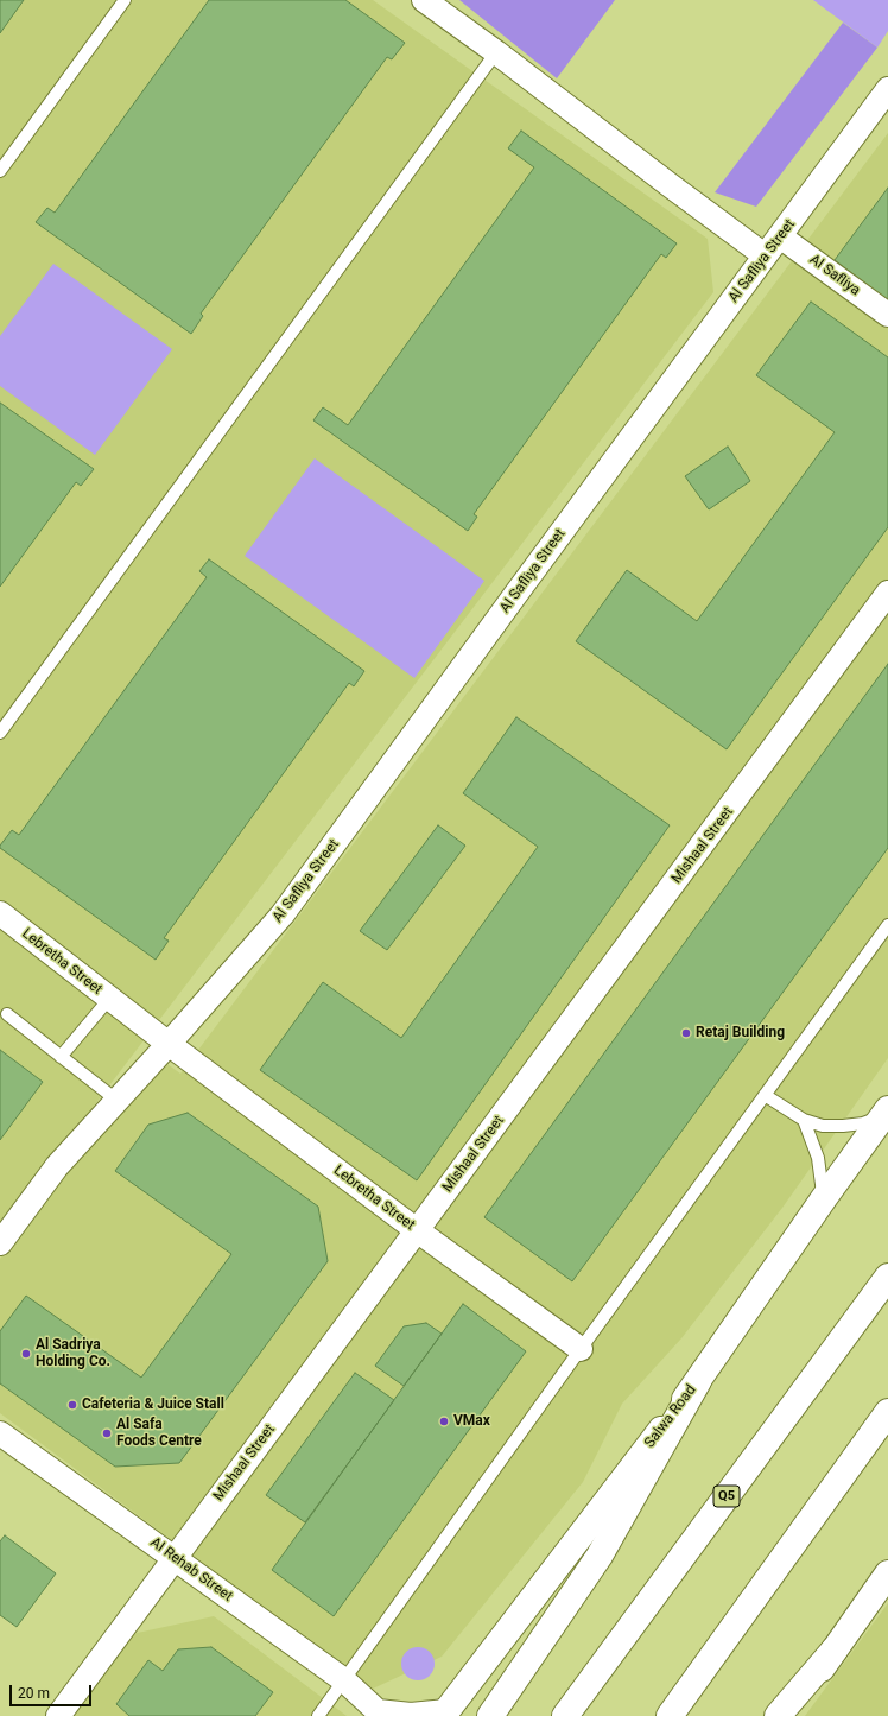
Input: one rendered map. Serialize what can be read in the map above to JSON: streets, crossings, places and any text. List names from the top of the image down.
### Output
{
  "streets": {
    "main road": ["Salwa Road", "Q5"],
    "street": [
      "Al Safliya Street",
      "Al Safliya",
      "Mishaal Street",
      "Lebretha Street",
      "Al Rehab Street"
    ]
  },
  "crossings": [
    ["Al Safliya Street", "Al Safliya"],
    ["Al Safliya Street", "Lebretha Street"],
    ["Mishaal Street", "Lebretha Street"],
    ["Mishaal Street", "Al Rehab Street"],
    ["Salwa Road", "Al Rehab Street"]
  ],
  "places": [
    "Retaj Building",
    "Al Sadriya Holding Co.",
    "Cafeteria & Juice Stall",
    "VMax",
    "Al Safa Foods Centre"
  ],
  "scale_bar": "20 m"
}
